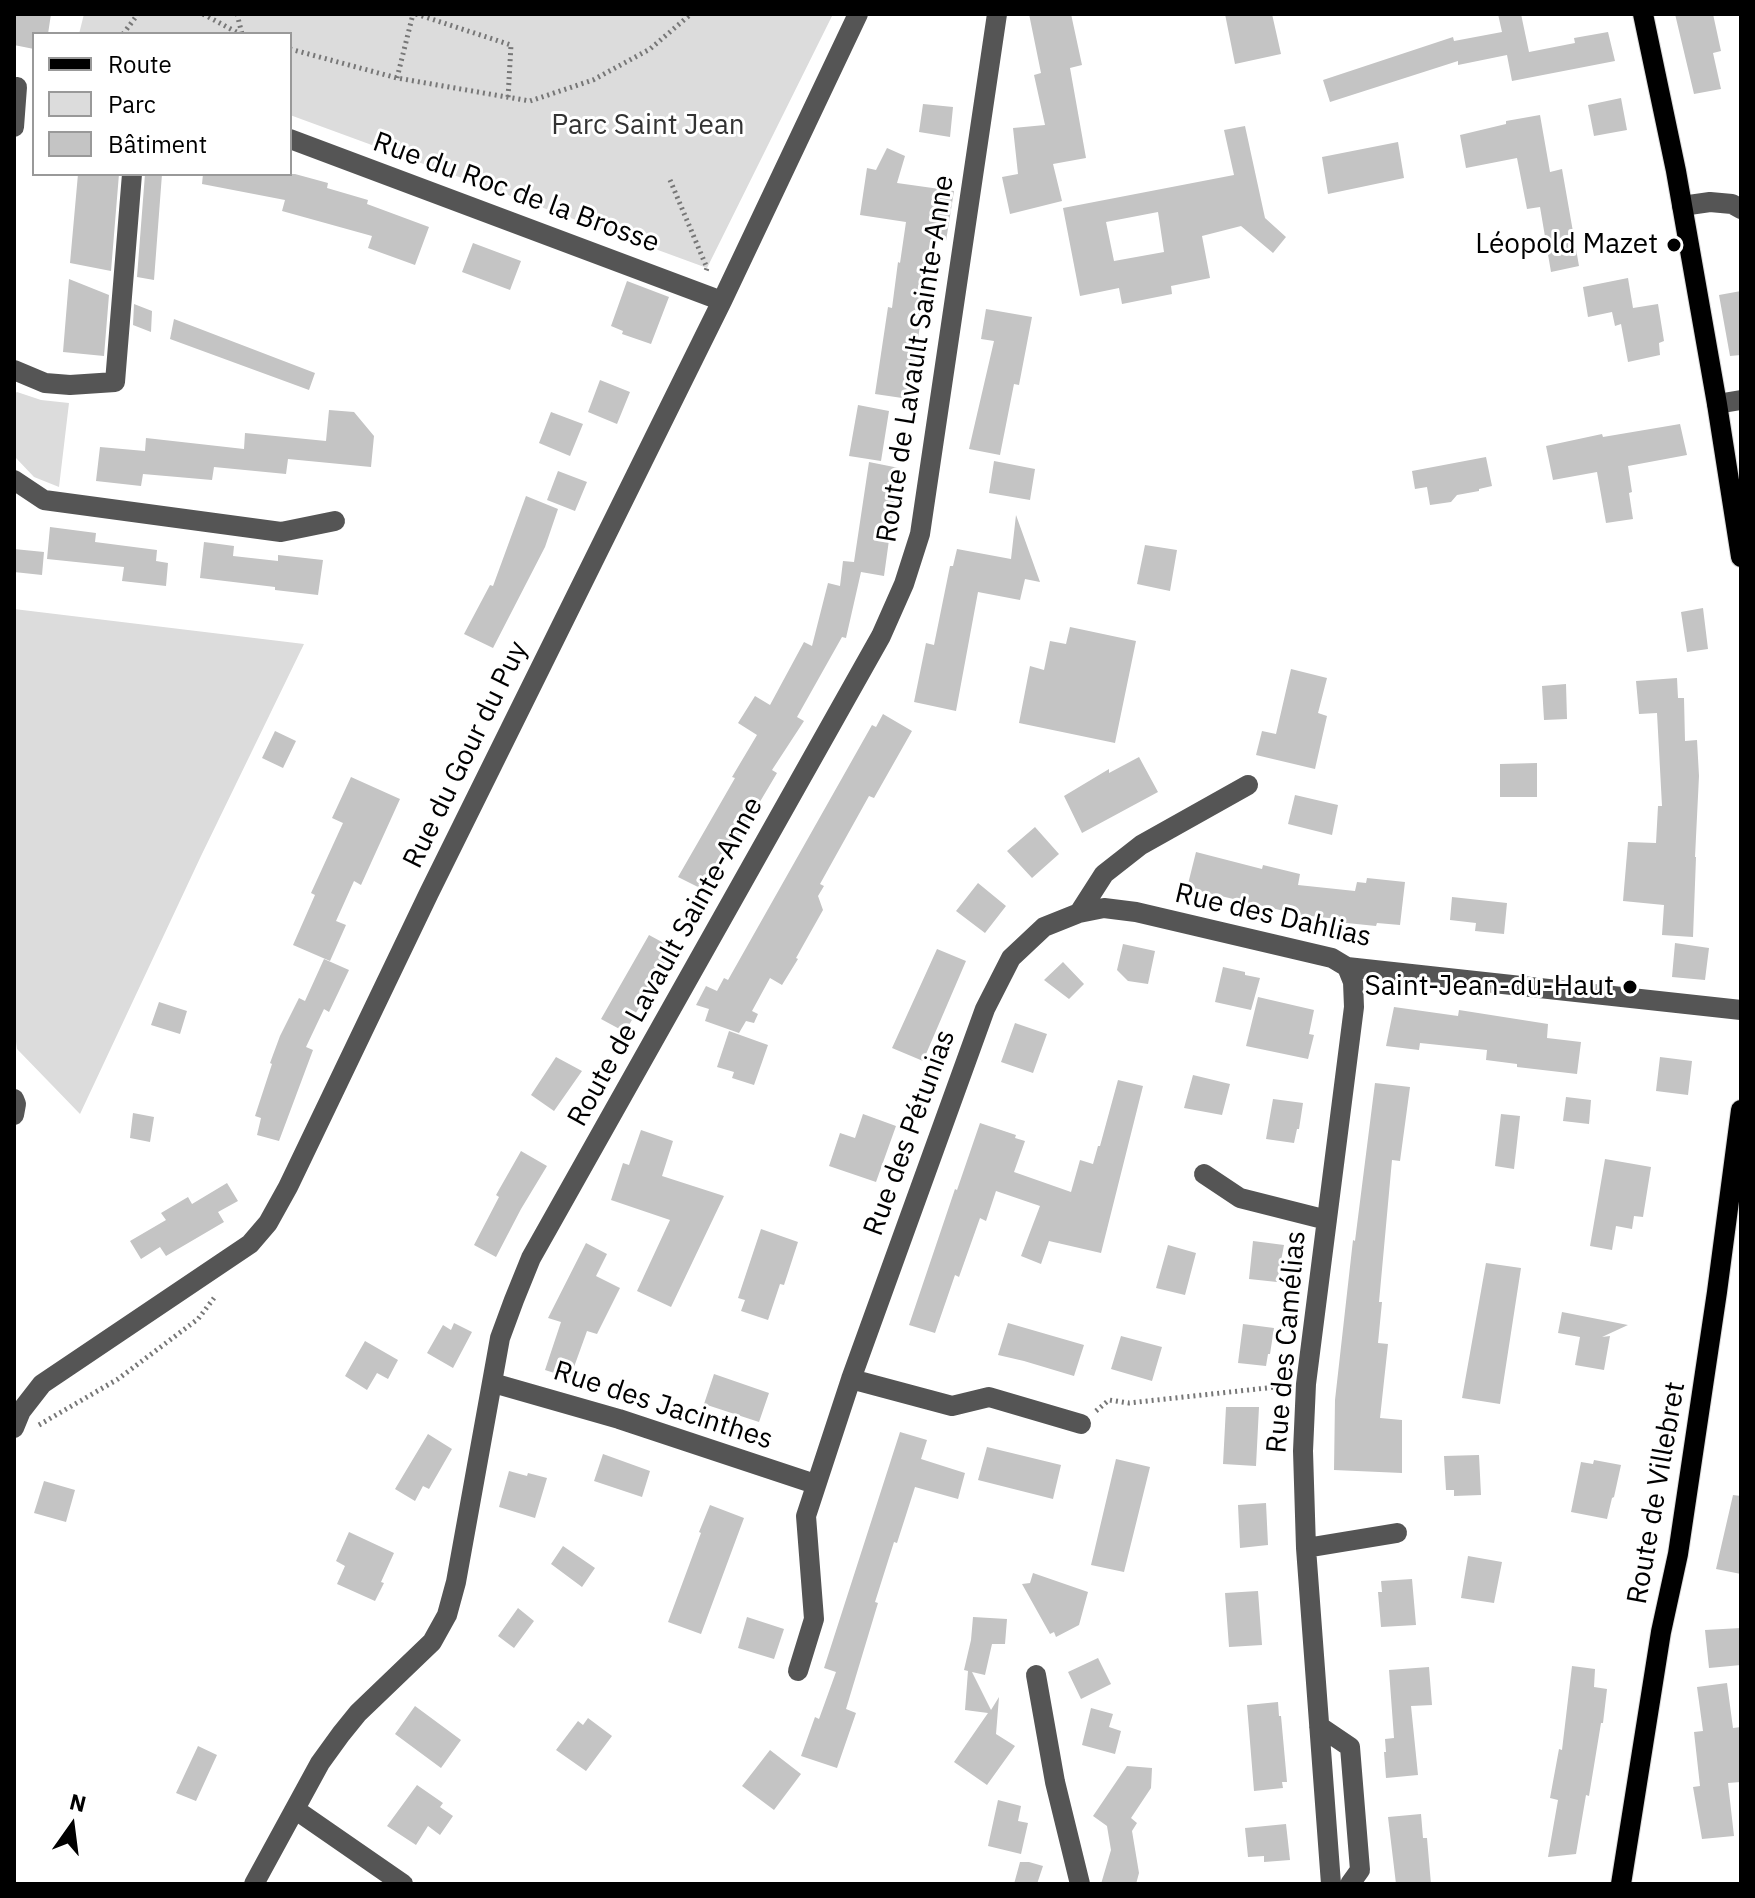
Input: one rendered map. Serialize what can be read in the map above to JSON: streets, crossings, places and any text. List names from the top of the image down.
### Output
{
  "streets": {
    "main road": ["Route de Villebret"],
    "street": [
      "Rue du Roc de la Brosse",
      "Route de Lavault Sainte-Anne",
      "Rue du Gour du Puy",
      "Rue des Dahlias",
      "Rue des Pétunias",
      "Rue des Camélias",
      "Rue des Jacinthes"
    ]
  },
  "crossings": [
    ["Rue du Roc de la Brosse", "Rue du Gour du Puy"],
    ["Route de Lavault Sainte-Anne", "Rue des Jacinthes"],
    ["Rue des Dahlias", "Rue des Pétunias"],
    ["Rue des Dahlias", "Rue des Camélias"],
    ["Rue des Pétunias", "Rue des Jacinthes"]
  ],
  "parks": ["Parc Saint Jean"],
  "places": ["Léopold Mazet", "Saint-Jean-du-Haut"],
  "legend": ["Route", "Parc", "Bâtiment"],
  "north": "top"
}
